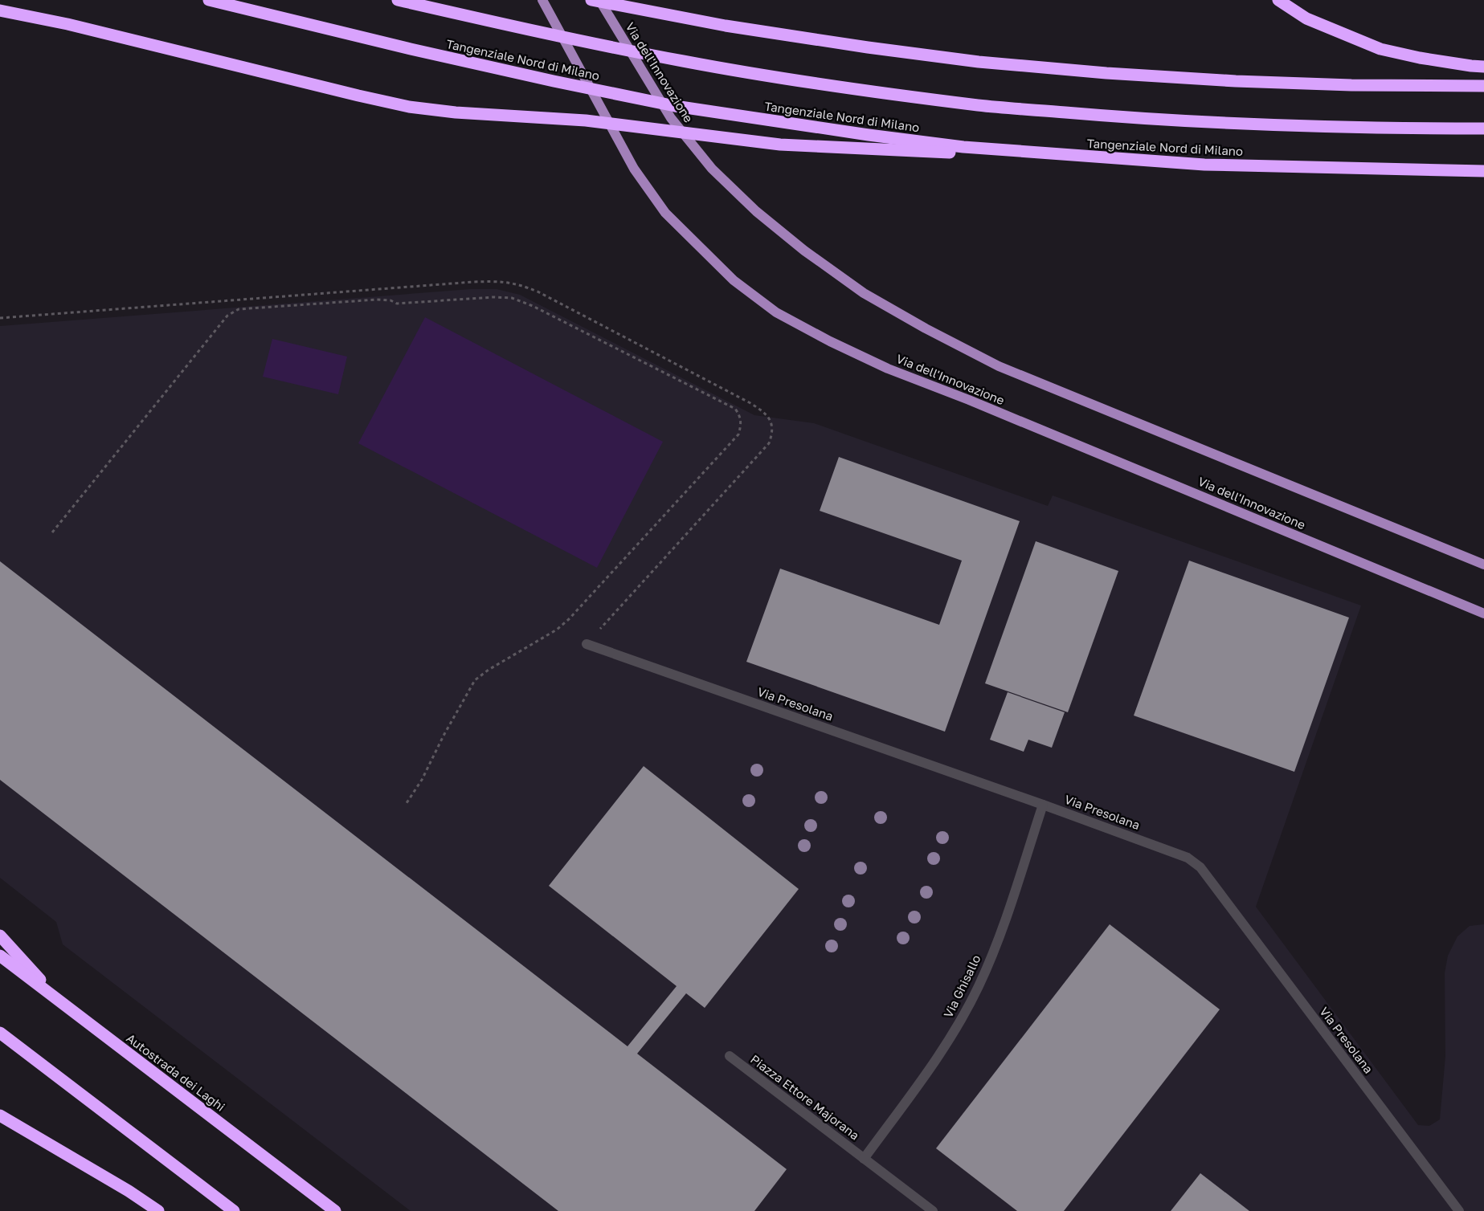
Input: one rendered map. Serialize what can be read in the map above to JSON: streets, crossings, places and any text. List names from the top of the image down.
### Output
{
  "streets": {
    "highway": ["Tangenziale Nord di Milano", "Autostrada dei Laghi"],
    "main road": ["Via dell'Innovazione"],
    "street": ["Via Presolana", "Via Ghisallo", "Piazza Ettore Majorana"]
  },
  "crossings": [
    ["Via Presolana", "Via Ghisallo"],
    ["Via Ghisallo", "Piazza Ettore Majorana"]
  ]
}
